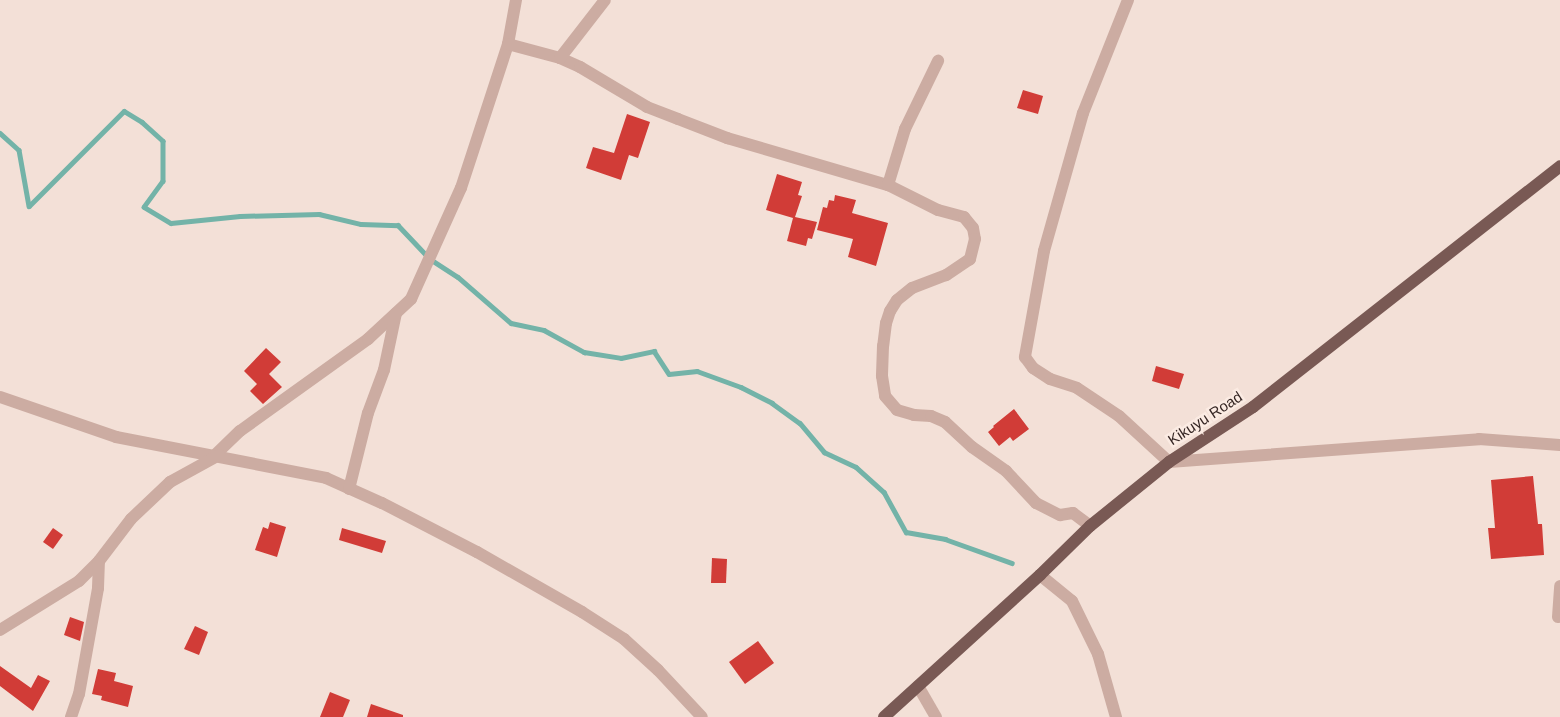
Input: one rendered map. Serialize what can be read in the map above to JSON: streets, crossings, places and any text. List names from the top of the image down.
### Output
{
  "streets": {
    "main road": ["Kikuyu Road"]
  }
}
